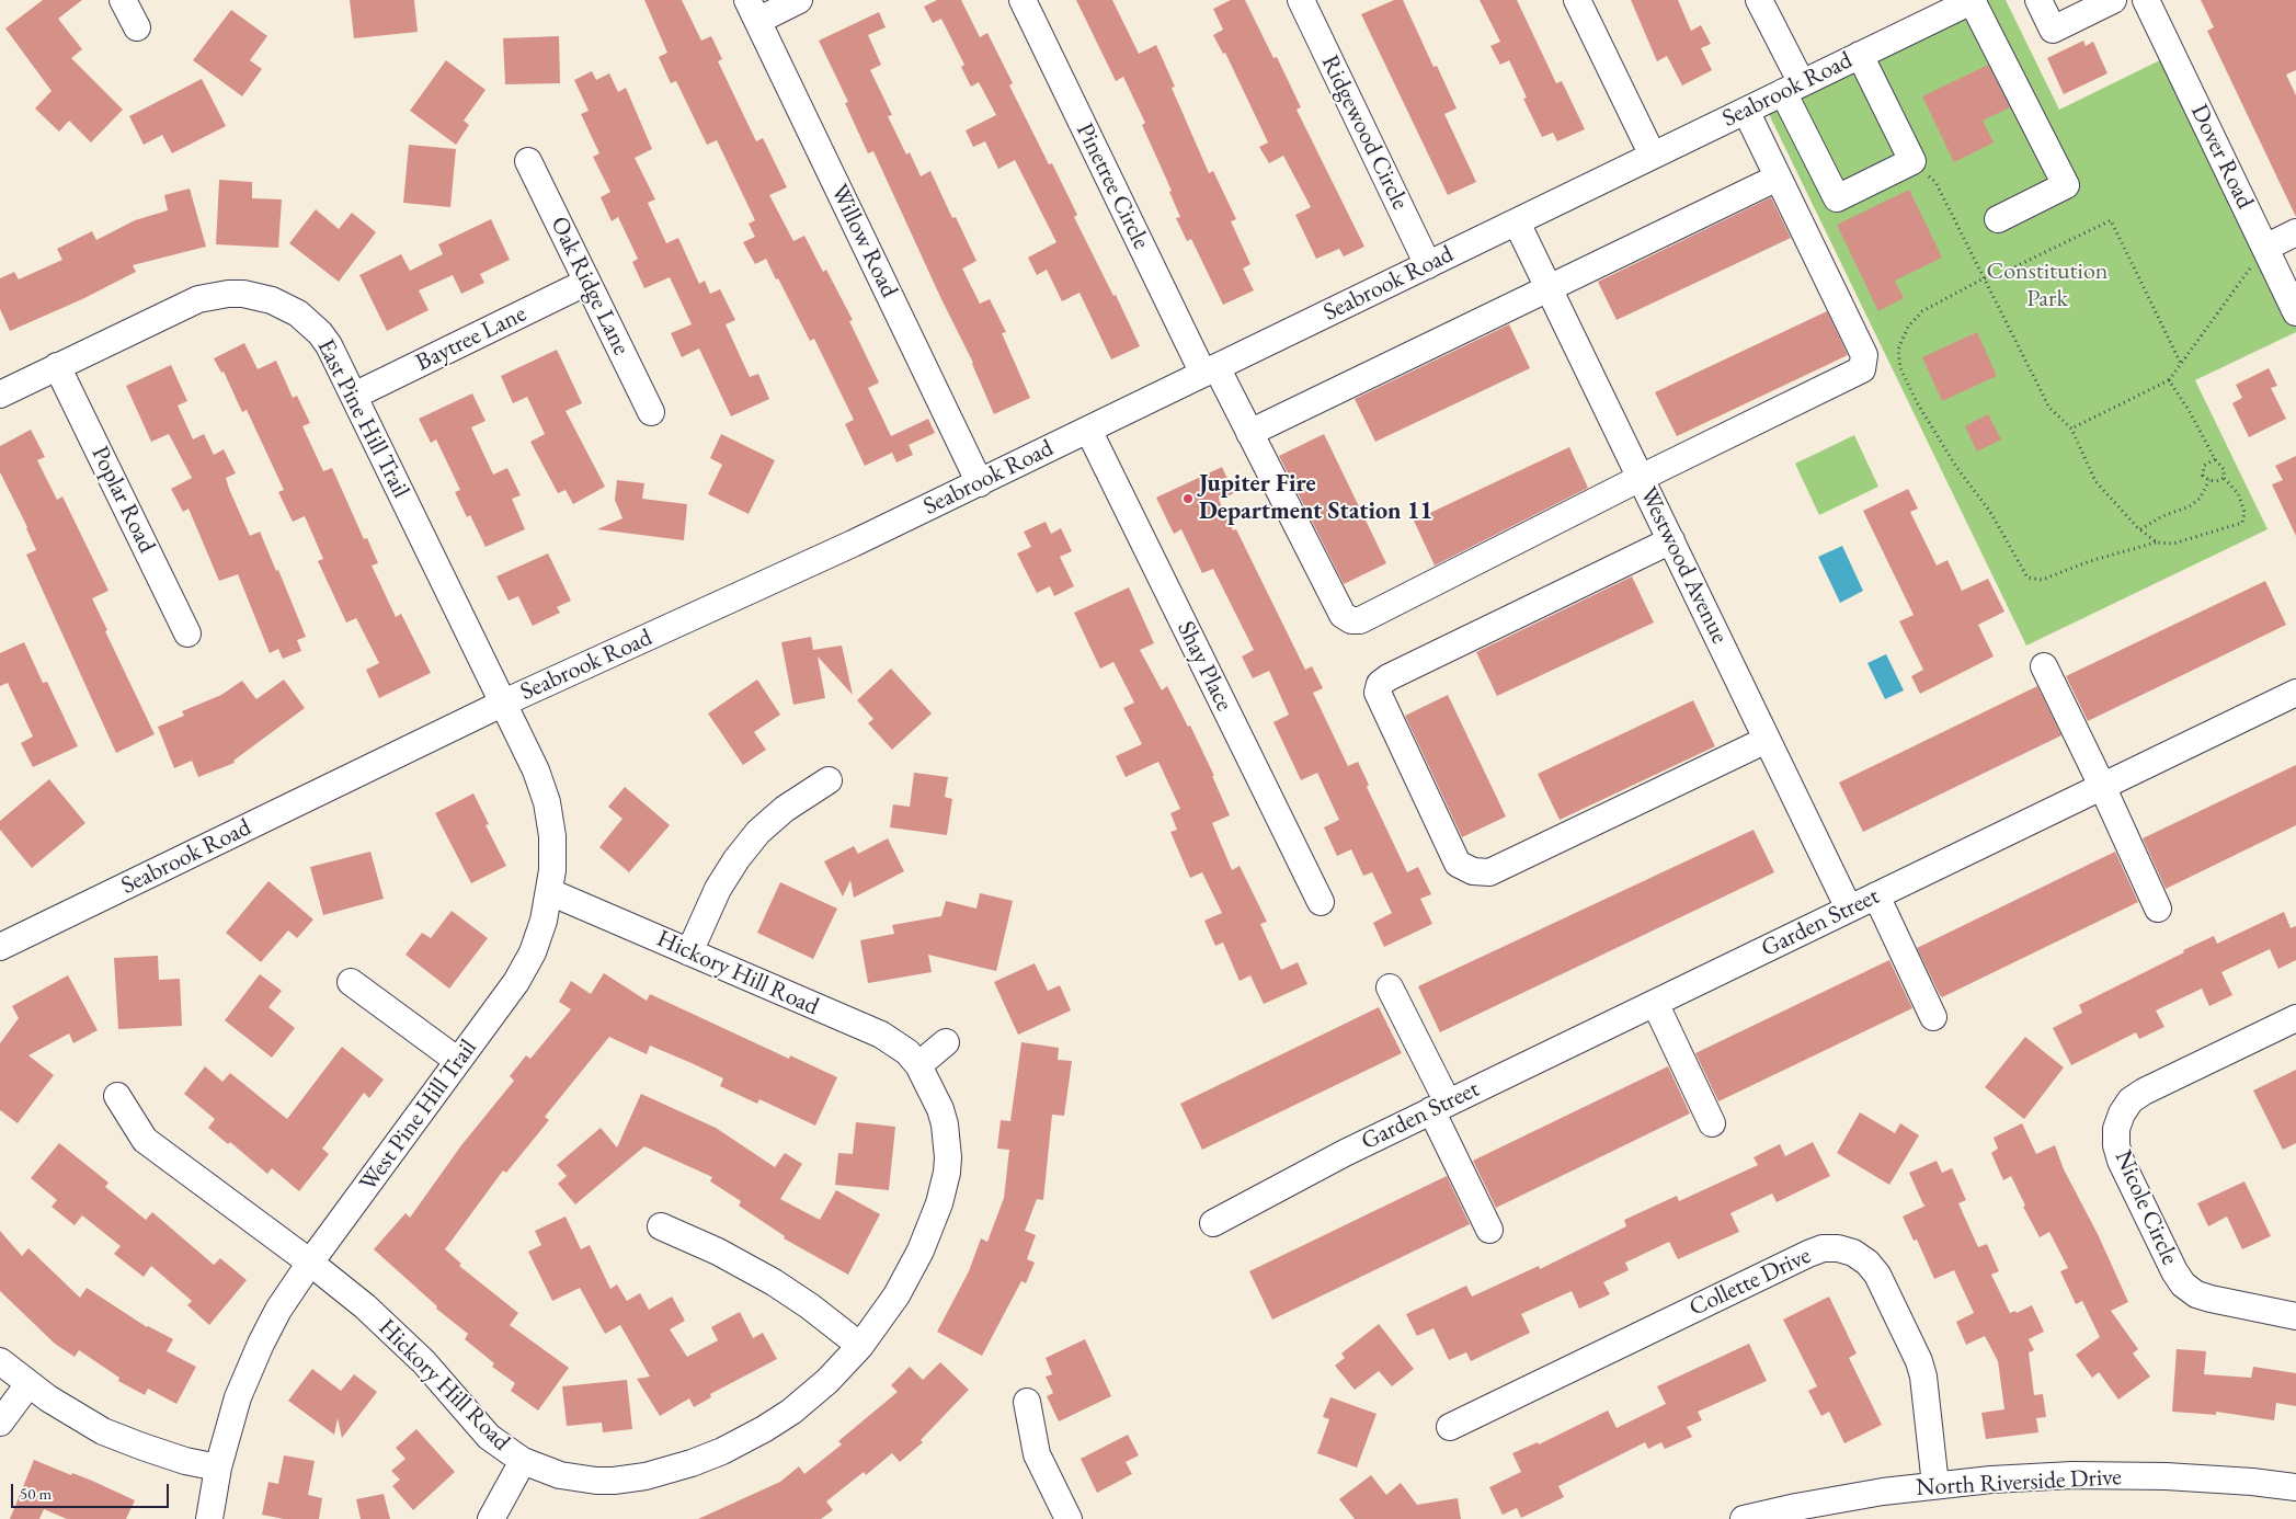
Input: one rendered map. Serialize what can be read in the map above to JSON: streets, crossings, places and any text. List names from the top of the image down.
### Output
{
  "streets": {
    "street": [
      "Seabrook Road",
      "Ridgewood Circle",
      "Dover Road",
      "Pinetree Circle",
      "Willow Road",
      "Oak Ridge Lane",
      "Baytree Lane",
      "East Pine Hill Trail",
      "Poplar Road",
      "Westwood Avenue",
      "Shay Place",
      "Garden Street",
      "Hickory Hill Road",
      "West Pine Hill Trail",
      "Nicole Circle",
      "Collette Drive",
      "North Riverside Drive"
    ]
  },
  "crossings": [
    ["Seabrook Road", "Ridgewood Circle"],
    ["Seabrook Road", "Pinetree Circle"],
    ["Seabrook Road", "Willow Road"],
    ["Seabrook Road", "East Pine Hill Trail"],
    ["Seabrook Road", "Westwood Avenue"],
    ["Seabrook Road", "Shay Place"],
    ["Seabrook Road", "West Pine Hill Trail"],
    ["Pinetree Circle", "Westwood Avenue"],
    ["Oak Ridge Lane", "Baytree Lane"],
    ["Baytree Lane", "East Pine Hill Trail"],
    ["East Pine Hill Trail", "Poplar Road"],
    ["East Pine Hill Trail", "West Pine Hill Trail"],
    ["Westwood Avenue", "Garden Street"],
    ["Hickory Hill Road", "West Pine Hill Trail"],
    ["Collette Drive", "North Riverside Drive"]
  ],
  "parks": ["Constitution Park"],
  "places": ["Jupiter Fire Department Station 11"],
  "scale_bar": "50 m"
}
